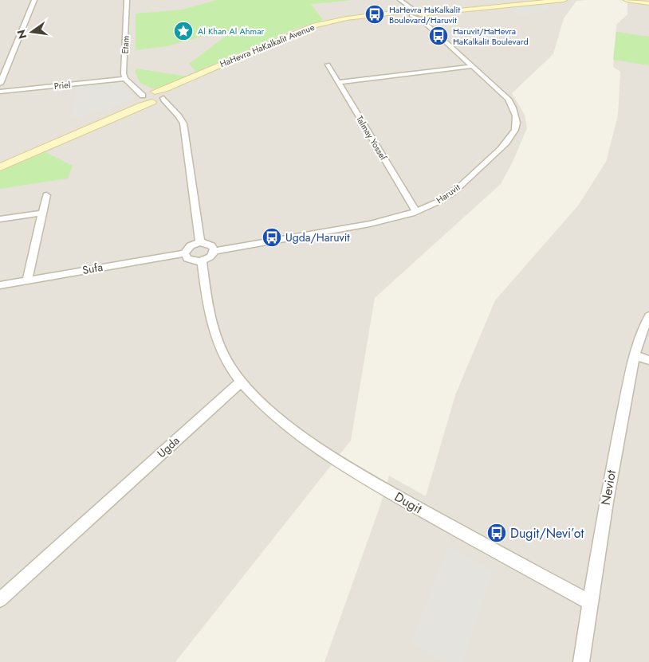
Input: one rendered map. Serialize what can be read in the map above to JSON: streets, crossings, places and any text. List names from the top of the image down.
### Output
{
  "streets": {
    "main road": ["HaHevra HaKalkalit Avenue"],
    "street": [
      "Etam",
      "Priel",
      "Talmay Yossef",
      "Haruvit",
      "Sufa",
      "Ugda",
      "Neviot",
      "Dugit"
    ]
  },
  "crossings": [
    ["Etam", "Priel"],
    ["HaHevra HaKalkalit Avenue", "Haruvit"],
    ["Talmay Yossef", "Haruvit"],
    ["Haruvit", "Sufa"],
    ["Ugda", "Dugit"],
    ["Neviot", "Dugit"]
  ],
  "places": {
    "bus stop": [
      "HaHevra HaKalkalit Boulevard/Haruvit",
      "Haruvit/HaHevra HaKalkalit Boulevard",
      "Ugda/Haruvit",
      "Dugit/Nevi’ot"
    ],
    "place": ["Al Khan Al Ahmar"]
  },
  "north": "left"
}
